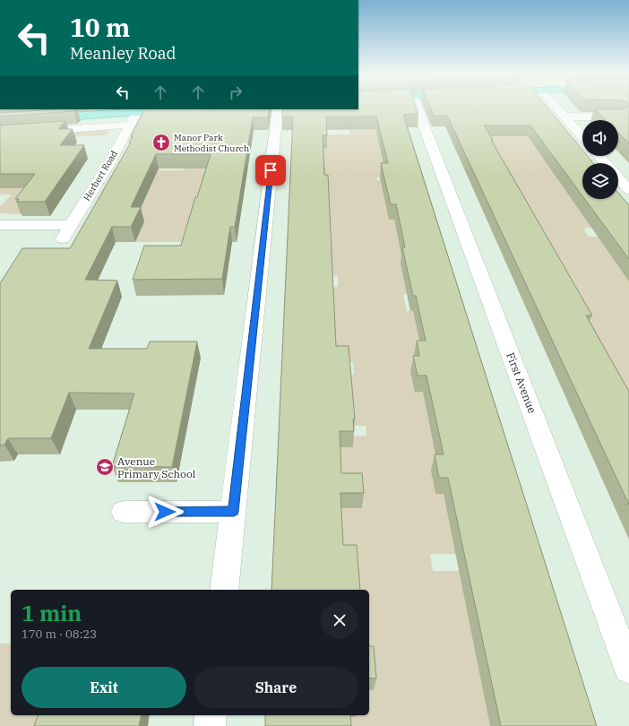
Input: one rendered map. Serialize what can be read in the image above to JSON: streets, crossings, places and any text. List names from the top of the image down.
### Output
{
  "streets": {
    "street": ["Herbert Road", "First Avenue"]
  },
  "places": {
    "church": ["Manor Park Methodist Church"],
    "school or university": ["Avenue Primary School"]
  },
  "page": {
    "turn": ["10 m", "Meanley Road"],
    "heading": ["1 min", "170 m · 08:23"],
    "buttons": ["Exit", "Share"]
  }
}
